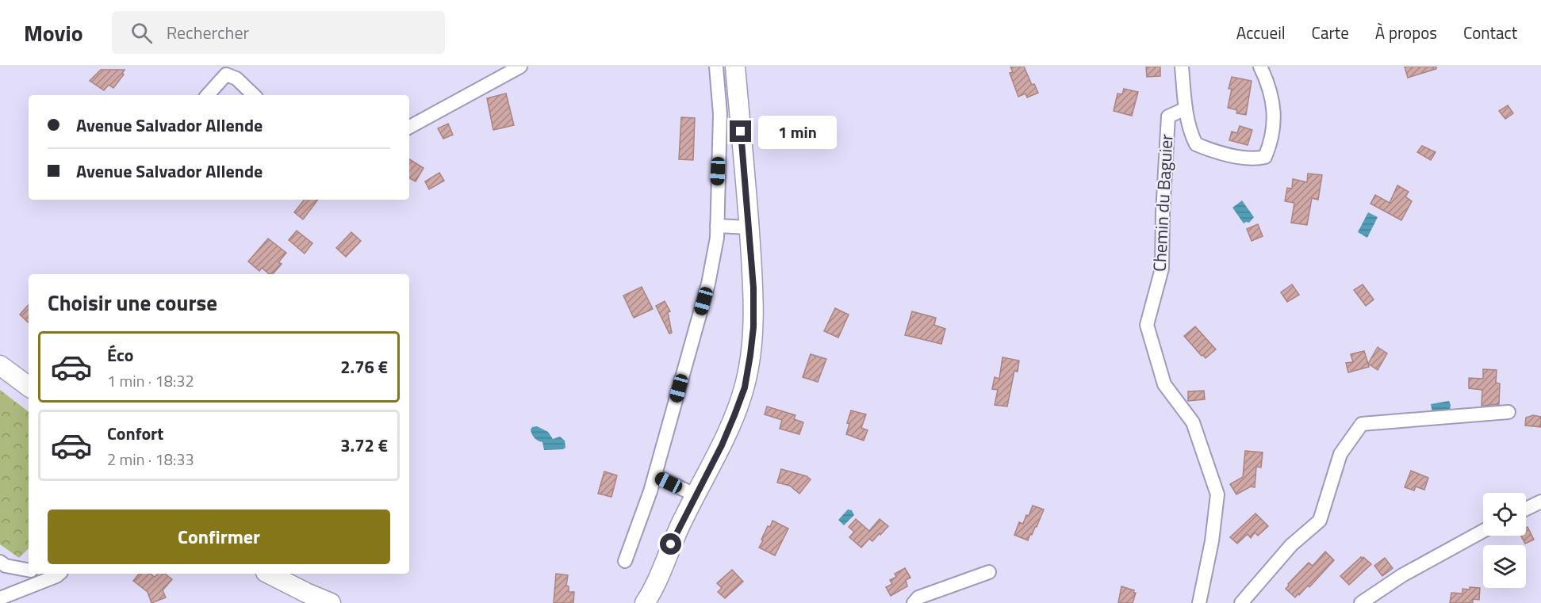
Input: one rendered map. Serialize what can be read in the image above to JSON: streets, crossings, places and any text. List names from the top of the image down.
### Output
{
  "streets": {
    "street": ["Chemin du Baguier"]
  },
  "page": {
    "header": "Movio",
    "search": "Rechercher",
    "nav": [
      "Accueil",
      "Carte",
      "À propos",
      "Contact"
    ],
    "banner": ["Avenue Salvador Allende", "Avenue Salvador Allende"],
    "bubble": "1 min",
    "heading": "Choisir une course",
    "list": [
      {
        "name": "Éco",
        "note": "1 min · 18:32",
        "value": "2.76 €"
      },
      {
        "name": "Confort",
        "note": "2 min · 18:33",
        "value": "3.72 €"
      }
    ],
    "buttons": "Confirmer"
  }
}
